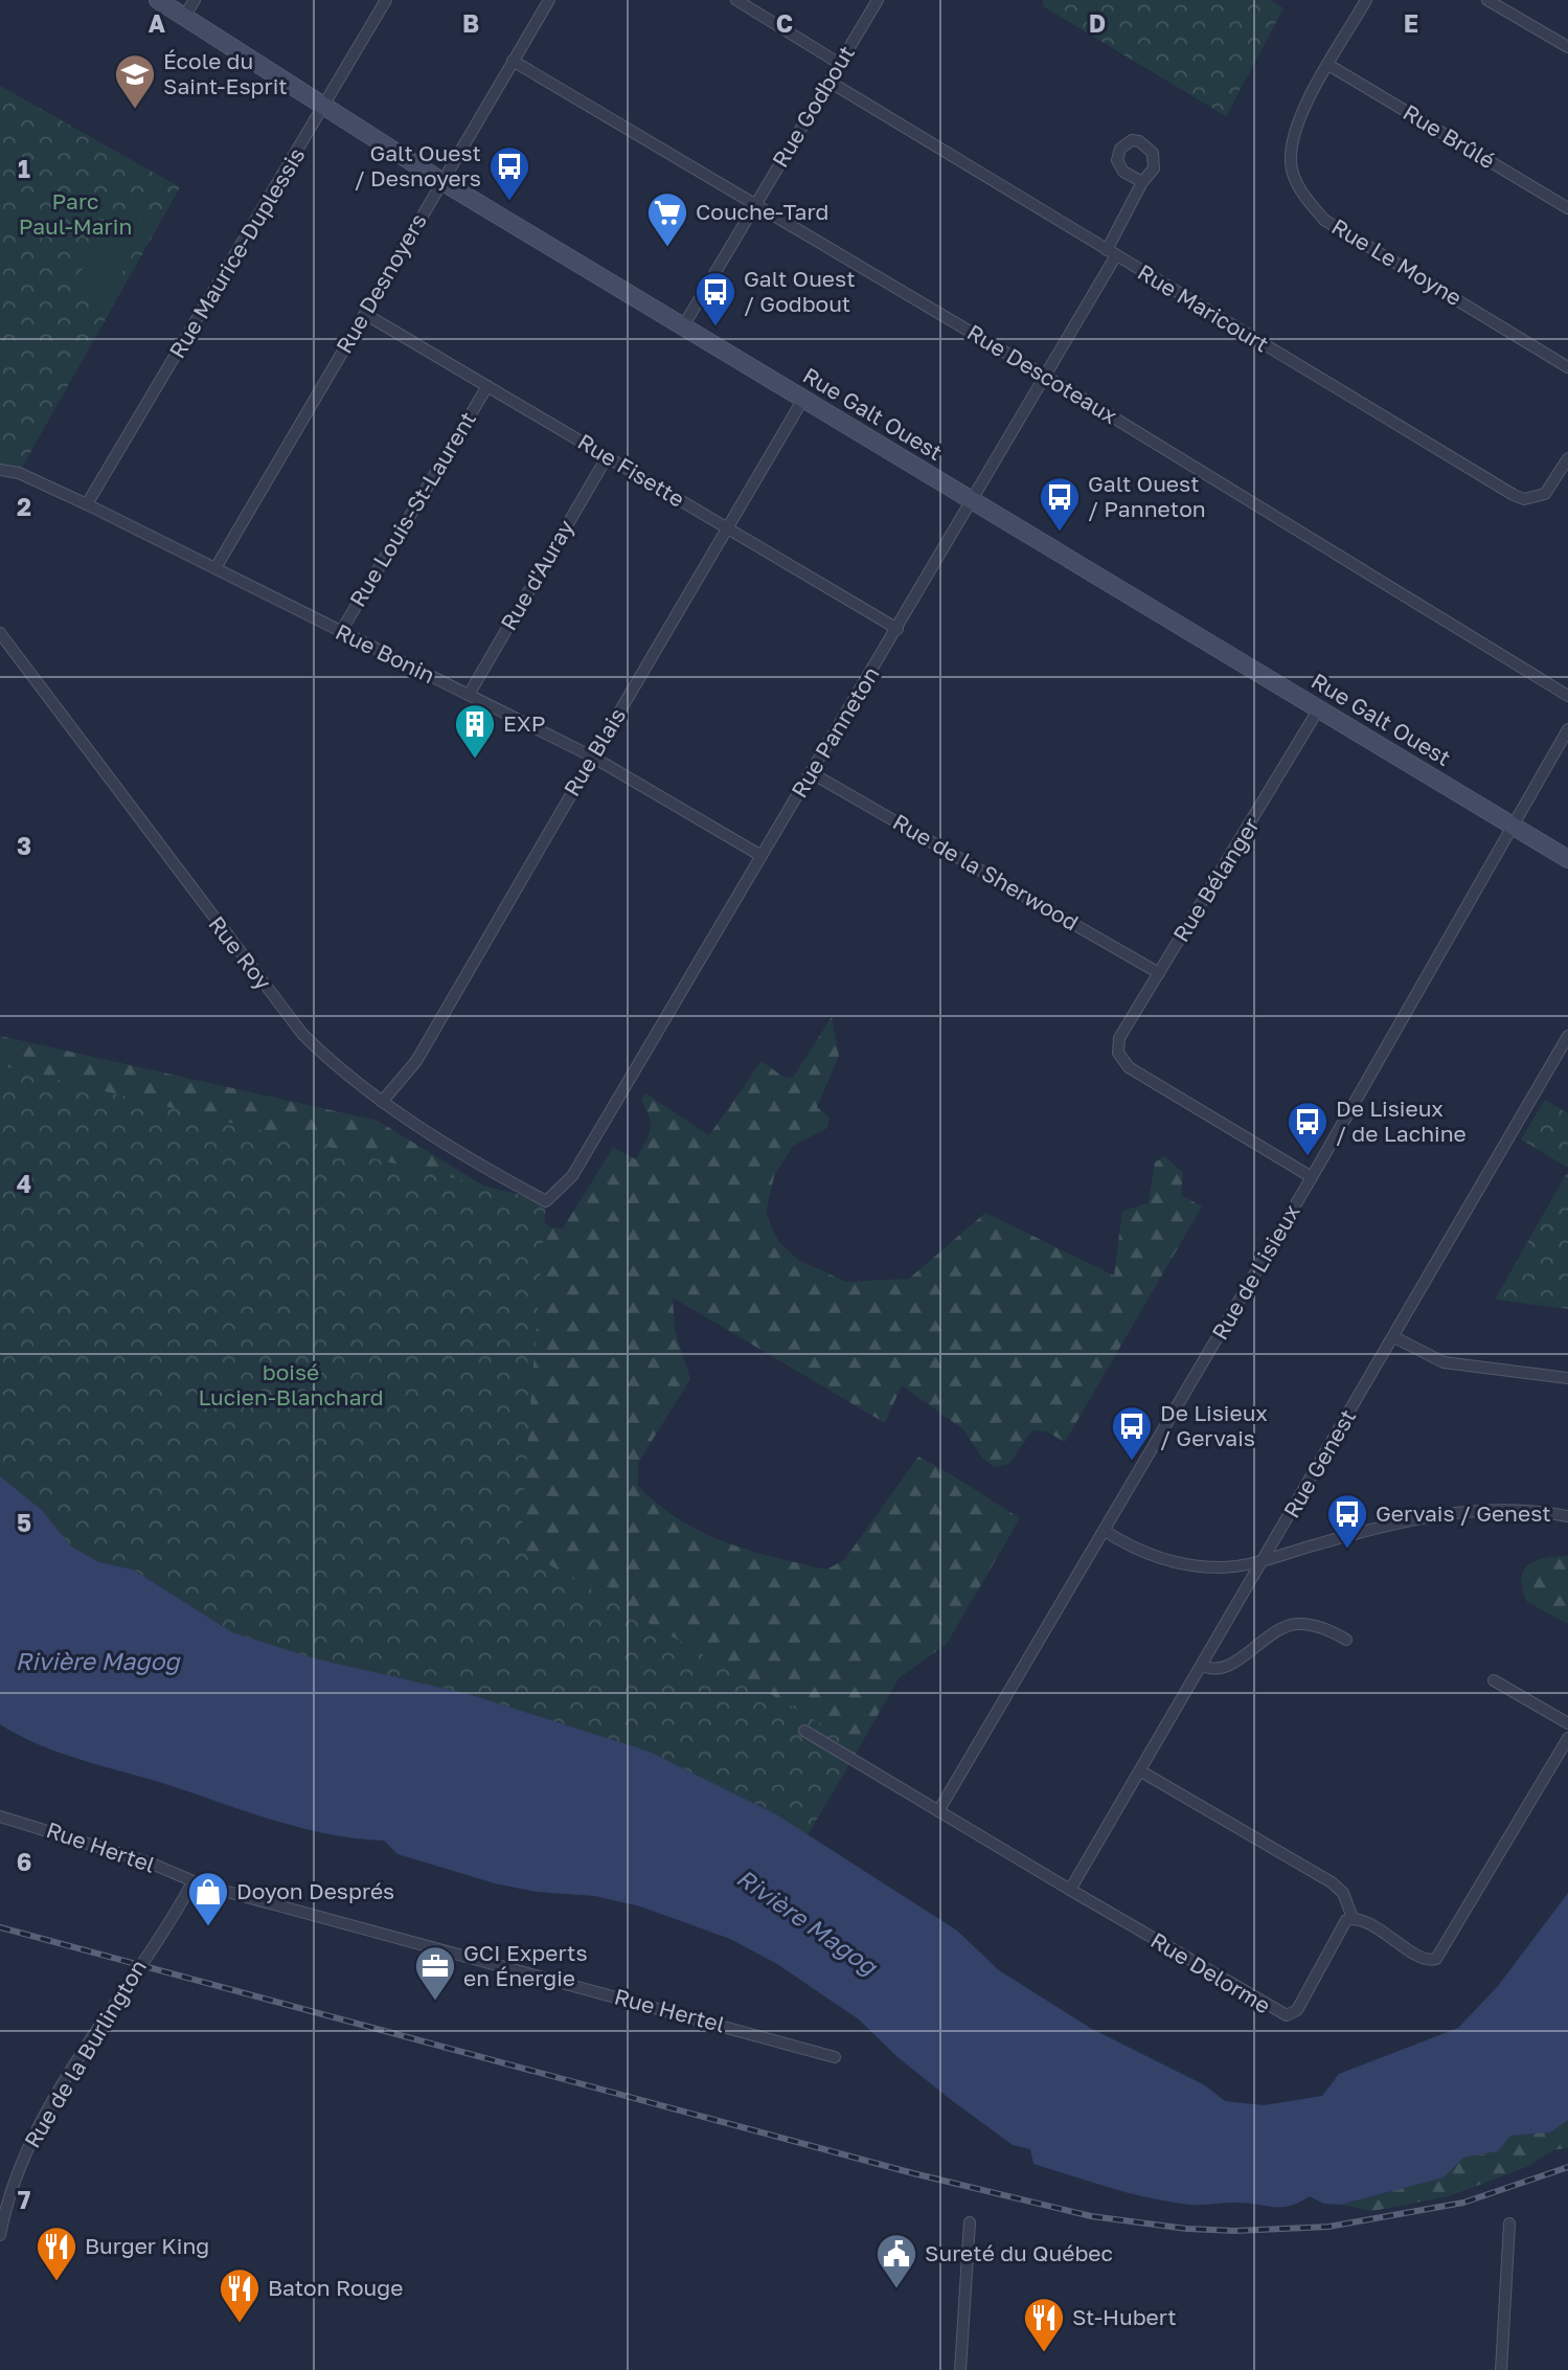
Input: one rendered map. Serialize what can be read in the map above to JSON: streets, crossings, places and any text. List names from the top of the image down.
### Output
{
  "streets": {
    "street": [
      "Rue Godbout",
      "Rue Brûlé",
      "Rue Maurice-Duplessis",
      "Rue Le Moyne",
      "Rue Desnoyers",
      "Rue Maricourt",
      "Rue Descoteaux",
      "Rue Galt Ouest",
      "Rue Fisette",
      "Rue Louis-St-Laurent",
      "Rue d'Auray",
      "Rue Bonin",
      "Rue Panneton",
      "Rue Blais",
      "Rue de la Sherwood",
      "Rue Bélanger",
      "Rue Roy",
      "Rue de Lisieux",
      "Rue Genest",
      "Rue Hertel",
      "Rue Delorme",
      "Rue de la Burlington"
    ]
  },
  "crossings": [
    ["Rue Godbout", "Rue Maricourt"],
    ["Rue Godbout", "Rue Descoteaux"],
    ["Rue Godbout", "Rue Galt Ouest"],
    ["Rue Brûlé", "Rue Le Moyne"],
    ["Rue Maurice-Duplessis", "Rue Galt Ouest"],
    ["Rue Maurice-Duplessis", "Rue Bonin"],
    ["Rue Desnoyers", "Rue Descoteaux"],
    ["Rue Desnoyers", "Rue Galt Ouest"],
    ["Rue Desnoyers", "Rue Fisette"],
    ["Rue Desnoyers", "Rue Bonin"],
    ["Rue Maricourt", "Rue Panneton"],
    ["Rue Descoteaux", "Rue Panneton"],
    ["Rue Galt Ouest", "Rue Panneton"],
    ["Rue Galt Ouest", "Rue Blais"],
    ["Rue Galt Ouest", "Rue Bélanger"],
    ["Rue Galt Ouest", "Rue de Lisieux"],
    ["Rue Fisette", "Rue Louis-St-Laurent"],
    ["Rue Fisette", "Rue d'Auray"],
    ["Rue Fisette", "Rue Panneton"],
    ["Rue Fisette", "Rue Blais"],
    ["Rue Louis-St-Laurent", "Rue Bonin"],
    ["Rue d'Auray", "Rue Bonin"],
    ["Rue Bonin", "Rue Panneton"],
    ["Rue Bonin", "Rue Blais"],
    ["Rue Panneton", "Rue de la Sherwood"],
    ["Rue Panneton", "Rue Roy"],
    ["Rue Blais", "Rue Roy"],
    ["Rue de la Sherwood", "Rue Bélanger"],
    ["Rue Bélanger", "Rue de Lisieux"],
    ["Rue de Lisieux", "Rue Delorme"],
    ["Rue Genest", "Rue Delorme"],
    ["Rue Hertel", "Rue de la Burlington"]
  ],
  "water": ["Rivière Magog"],
  "parks": ["Parc Paul-Marin", "boisé Lucien-Blanchard"],
  "places": {
    "school or university": ["École du Saint-Esprit"],
    "bus stop": [
      "Galt Ouest / Desnoyers",
      "Galt Ouest / Godbout",
      "Galt Ouest / Panneton",
      "De Lisieux / de Lachine",
      "De Lisieux / Gervais",
      "Gervais / Genest"
    ],
    "supermarket": ["Couche-Tard"],
    "building": ["EXP"],
    "shop": ["Doyon Després"],
    "office": ["GCI Experts en Énergie"],
    "restaurant": ["Burger King", "Baton Rouge", "St-Hubert"],
    "public building": ["Sureté du Québec"]
  },
  "grid": {
    "columns": [
      "A",
      "B",
      "C",
      "D",
      "E"
    ],
    "rows": [
      "1",
      "2",
      "3",
      "4",
      "5",
      "6",
      "7"
    ]
  }
}
